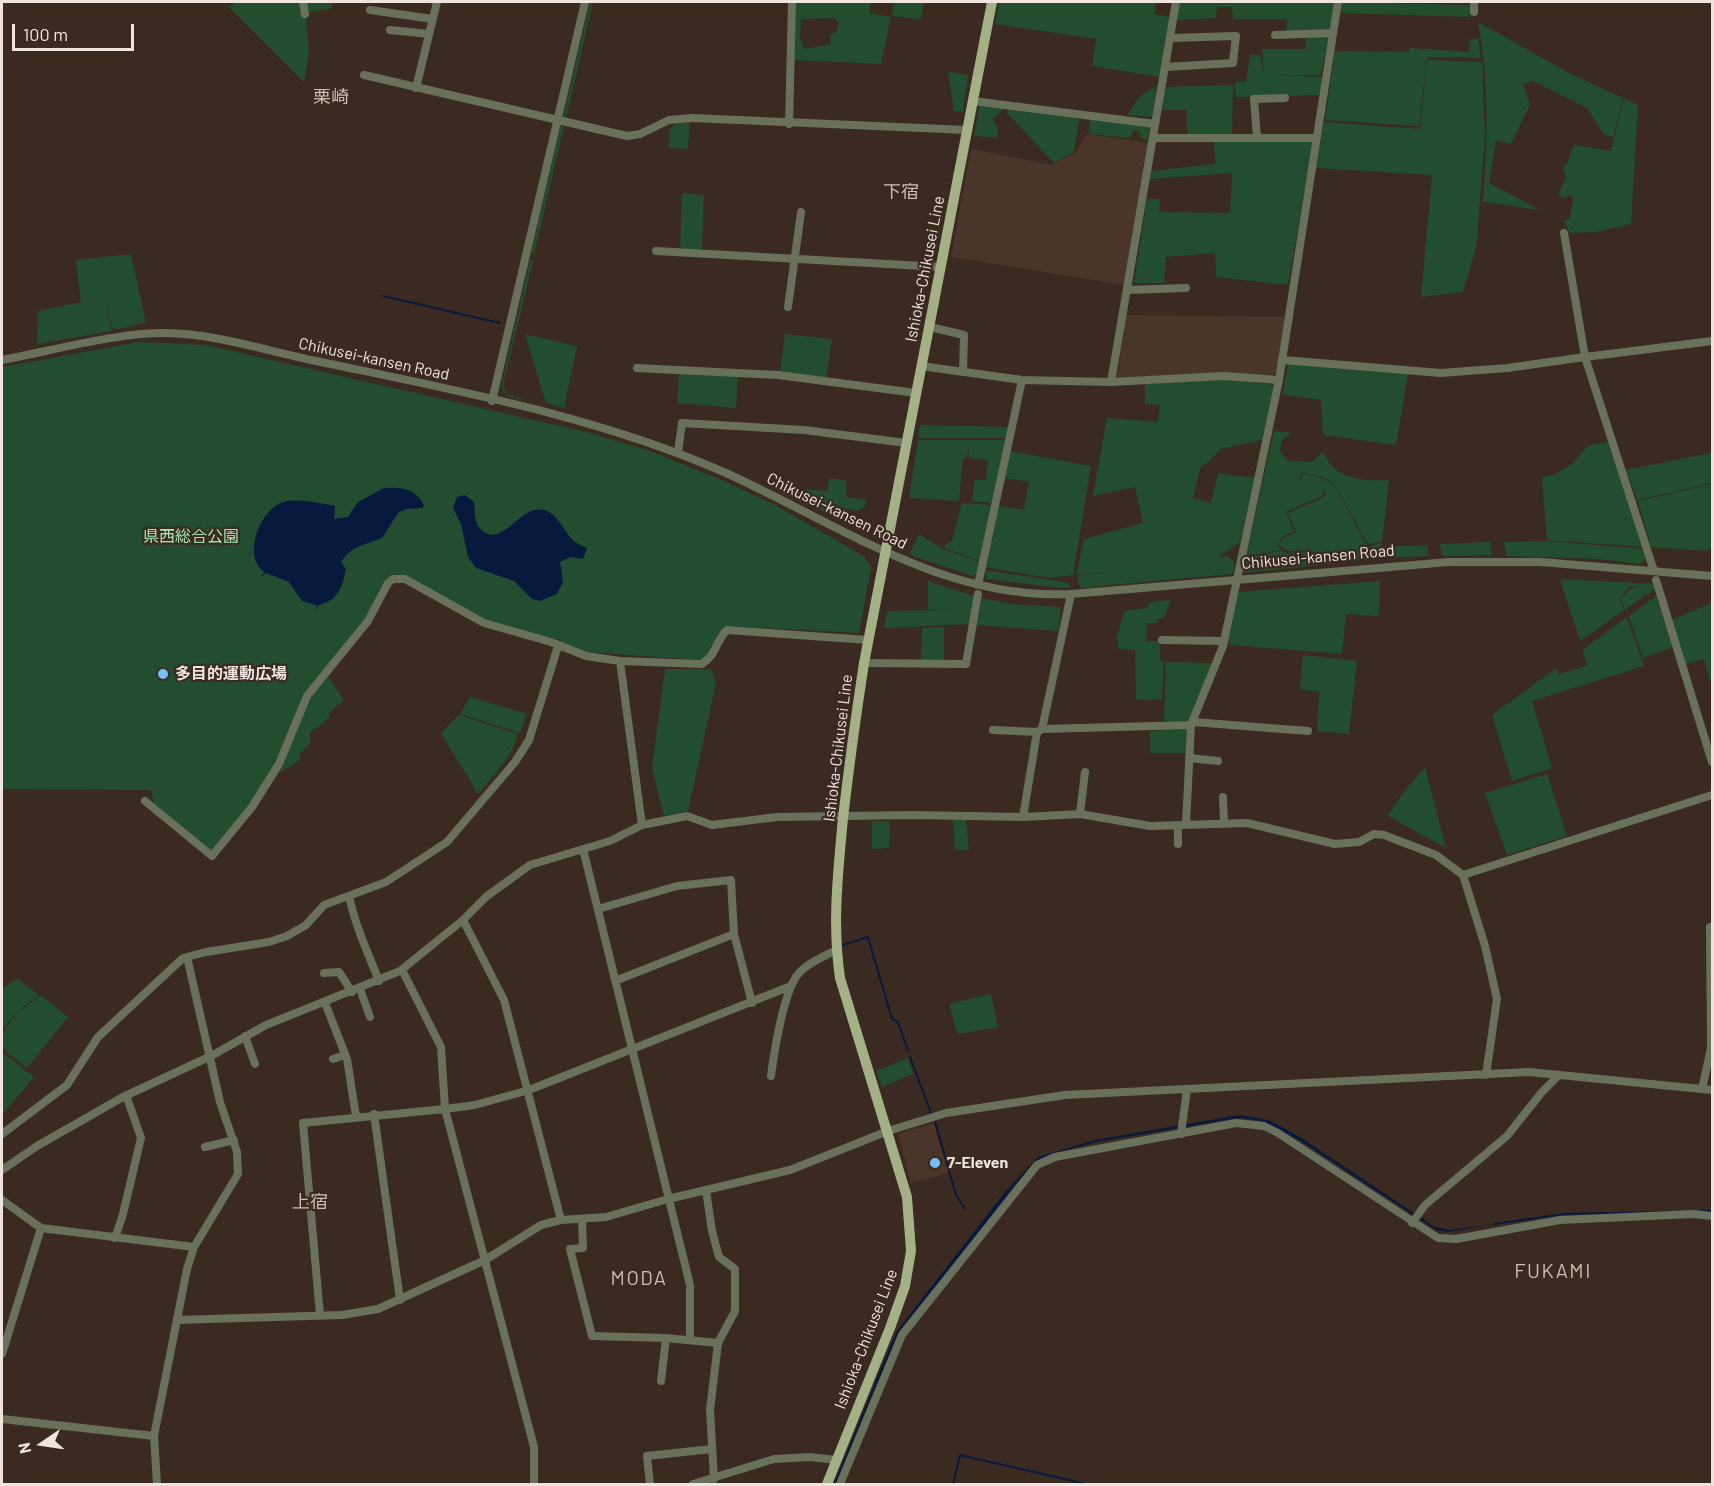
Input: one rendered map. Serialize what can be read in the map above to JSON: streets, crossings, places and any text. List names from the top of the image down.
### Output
{
  "streets": {
    "main road": ["Ishioka-Chikusei Line"],
    "street": ["Chikusei-kansen Road"]
  },
  "crossings": [
    ["Ishioka-Chikusei Line", "Chikusei-kansen Road"]
  ],
  "districts": [
    "栗崎",
    "下宿",
    "上宿",
    "FUKAMI",
    "MODA"
  ],
  "parks": ["県西総合公園"],
  "places": ["多目的運動広場", "7-Eleven"],
  "scale_bar": "100 m",
  "north": "left"
}
